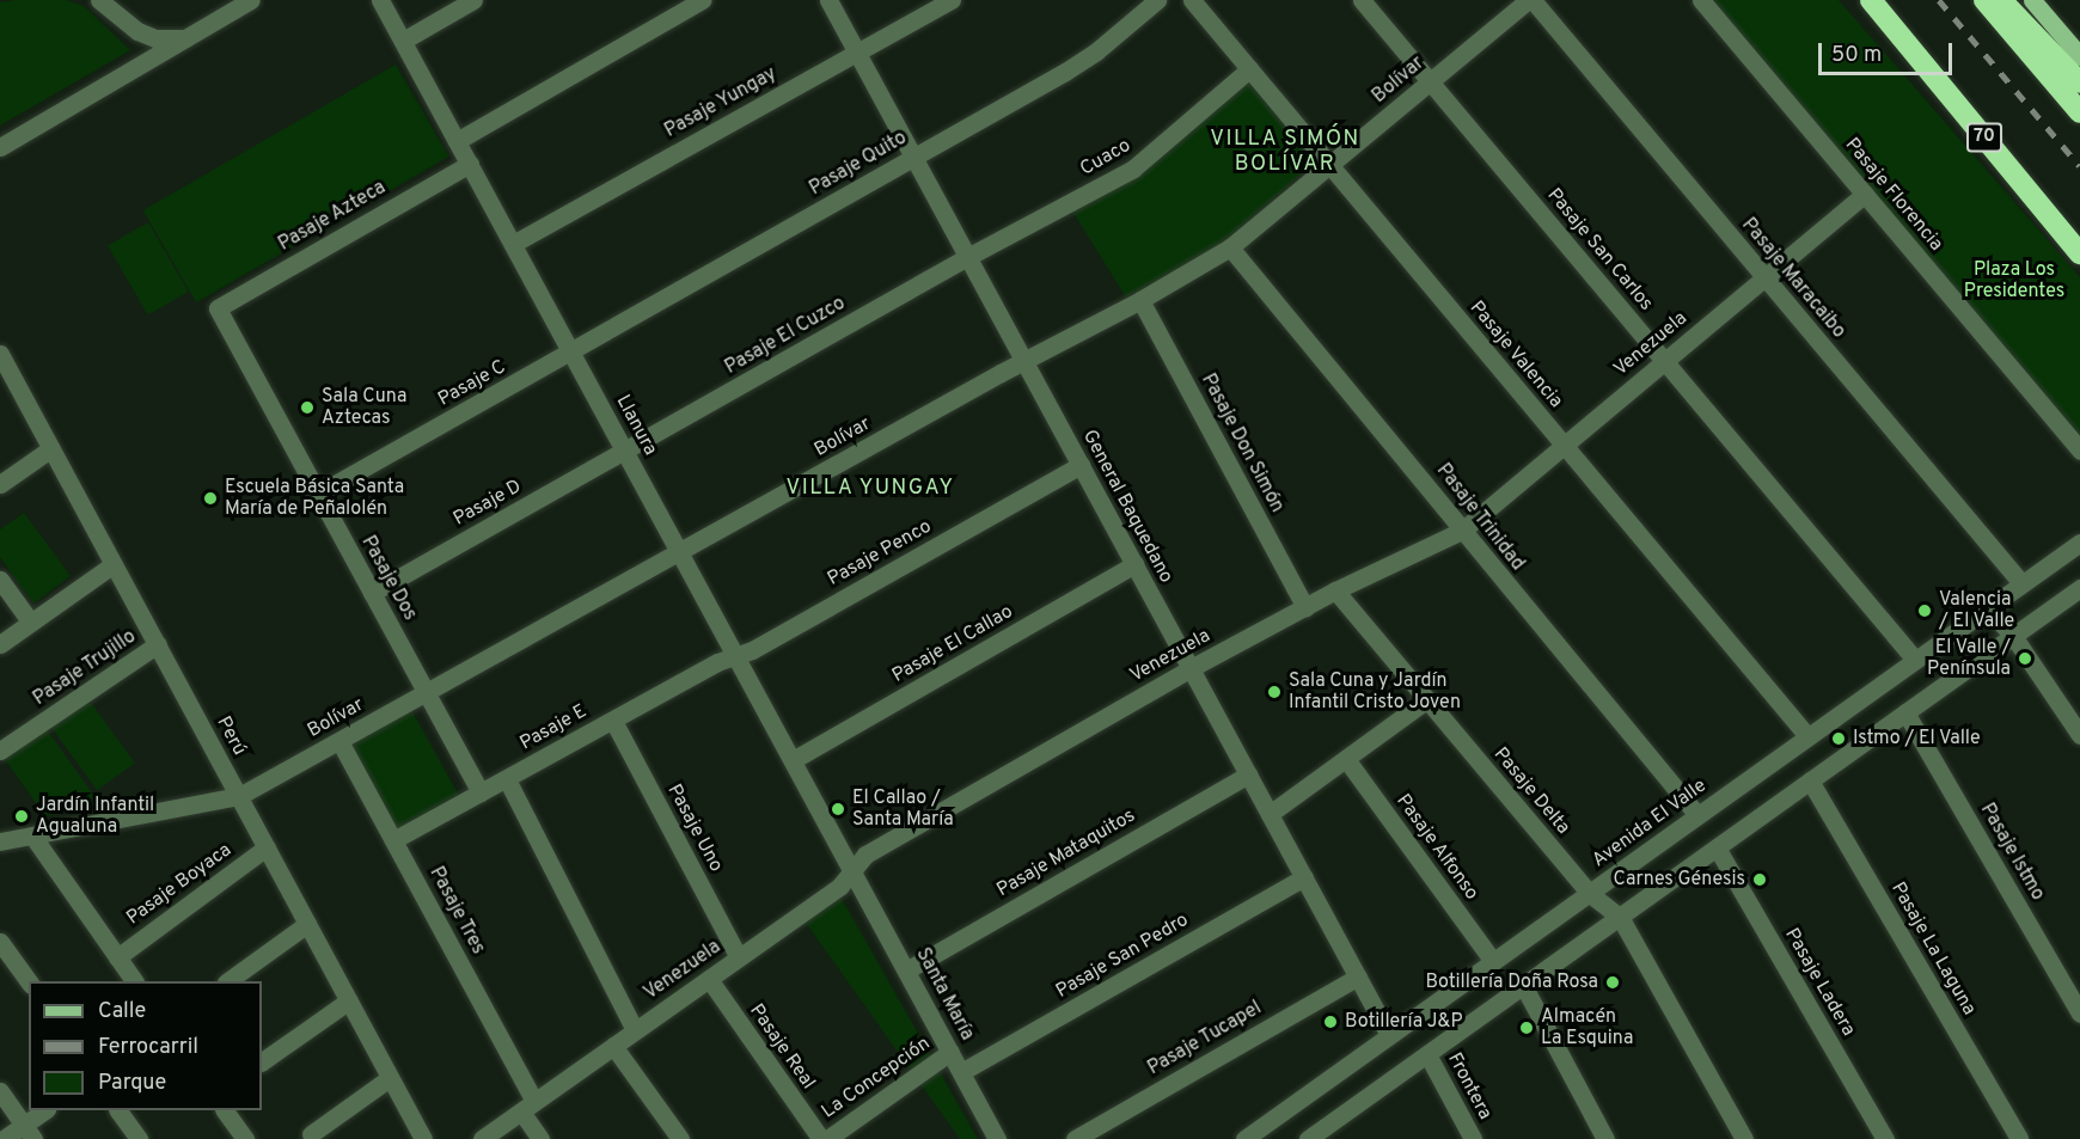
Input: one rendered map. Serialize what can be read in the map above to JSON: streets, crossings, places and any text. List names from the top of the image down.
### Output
{
  "streets": {
    "highway": ["70"],
    "street": [
      "Bolívar",
      "Pasaje Yungay",
      "Cuaco",
      "Pasaje Quito",
      "Pasaje Florencia",
      "Pasaje Azteca",
      "Pasaje San Carlos",
      "Pasaje Maracaibo",
      "Pasaje El Cuzco",
      "Venezuela",
      "Pasaje Valencia",
      "Pasaje C",
      "Llanura",
      "Pasaje Don Simón",
      "Pasaje D",
      "General Baquedano",
      "Pasaje Trinidad",
      "Pasaje Penco",
      "Pasaje Dos",
      "Pasaje El Callao",
      "Pasaje Trujillo",
      "Pasaje E",
      "Perú",
      "Pasaje Delta",
      "Avenida El Valle",
      "Pasaje Uno",
      "Pasaje Alfonso",
      "Pasaje Istmo",
      "Pasaje Mataquitos",
      "Pasaje Boyaca",
      "Pasaje Tres",
      "Pasaje La Laguna",
      "Pasaje San Pedro",
      "Pasaje Ladera",
      "Santa María",
      "Pasaje Tucapel",
      "Pasaje Real",
      "La Concepción",
      "Frontera"
    ]
  },
  "crossings": [
    ["Bolívar", "Pasaje San Carlos"],
    ["Bolívar", "Pasaje Maracaibo"],
    ["Bolívar", "Pasaje Valencia"],
    ["Bolívar", "Llanura"],
    ["Bolívar", "Pasaje Don Simón"],
    ["Bolívar", "General Baquedano"],
    ["Bolívar", "Pasaje Trinidad"],
    ["Bolívar", "Pasaje Dos"],
    ["Bolívar", "Perú"],
    ["Bolívar", "Pasaje Tres"],
    ["Pasaje Yungay", "Llanura"],
    ["Pasaje Yungay", "General Baquedano"],
    ["Cuaco", "Pasaje El Cuzco"],
    ["Cuaco", "Pasaje Valencia"],
    ["Cuaco", "General Baquedano"],
    ["Pasaje Quito", "Pasaje C"],
    ["Pasaje Quito", "Llanura"],
    ["Pasaje Quito", "General Baquedano"],
    ["Pasaje Florencia", "Venezuela"],
    ["Pasaje Azteca", "Llanura"],
    ["Pasaje Azteca", "Pasaje Dos"],
    ["Pasaje San Carlos", "Venezuela"],
    ["Pasaje San Carlos", "Avenida El Valle"],
    ["Pasaje Maracaibo", "Venezuela"],
    ["Pasaje Maracaibo", "Avenida El Valle"],
    ["Pasaje El Cuzco", "Llanura"],
    ["Pasaje El Cuzco", "Pasaje D"],
    ["Pasaje El Cuzco", "General Baquedano"],
    ["Venezuela", "Pasaje Valencia"],
    ["Venezuela", "Llanura"],
    ["Venezuela", "Pasaje Don Simón"],
    ["Venezuela", "General Baquedano"],
    ["Venezuela", "Pasaje Trinidad"],
    ["Venezuela", "Pasaje Delta"],
    ["Venezuela", "Pasaje Uno"],
    ["Venezuela", "Pasaje Tres"],
    ["Venezuela", "Santa María"],
    ["Venezuela", "Pasaje Real"],
    ["Pasaje Valencia", "Avenida El Valle"],
    ["Pasaje C", "Llanura"],
    ["Pasaje C", "Pasaje Dos"],
    ["Llanura", "Pasaje D"],
    ["Llanura", "Pasaje Penco"],
    ["Llanura", "Pasaje El Callao"],
    ["Llanura", "Pasaje E"],
    ["Llanura", "Santa María"],
    ["Pasaje D", "Pasaje Dos"],
    ["General Baquedano", "Pasaje Penco"],
    ["General Baquedano", "Pasaje El Callao"],
    ["General Baquedano", "Avenida El Valle"],
    ["General Baquedano", "Pasaje Mataquitos"],
    ["General Baquedano", "Pasaje San Pedro"],
    ["General Baquedano", "Pasaje Tucapel"],
    ["Pasaje Trinidad", "Avenida El Valle"],
    ["Pasaje Penco", "Pasaje E"],
    ["Pasaje Dos", "Pasaje E"],
    ["Pasaje Trujillo", "Perú"],
    ["Pasaje E", "Pasaje Uno"],
    ["Pasaje E", "Pasaje Tres"],
    ["Perú", "Pasaje Boyaca"],
    ["Pasaje Delta", "Avenida El Valle"],
    ["Avenida El Valle", "Pasaje Alfonso"],
    ["Pasaje Mataquitos", "Santa María"],
    ["Pasaje San Pedro", "Santa María"],
    ["Santa María", "La Concepción"]
  ],
  "districts": ["VILLA SIMÓN BOLÍVAR", "VILLA YUNGAY"],
  "parks": ["Plaza Los Presidentes"],
  "places": [
    "Sala Cuna Aztecas",
    "Escuela Básica Santa María de Peñalolén",
    "Valencia / El Valle",
    "El Valle / Península",
    "Sala Cuna y Jardín Infantil Cristo Joven",
    "Istmo / El Valle",
    "El Callao / Santa María",
    "Jardín Infantil Agualuna",
    "Carnes Génesis",
    "Botillería Doña Rosa",
    "Botillería J&P",
    "Almacén La Esquina"
  ],
  "legend": ["Calle", "Ferrocarril", "Parque"],
  "scale_bar": "50 m"
}
